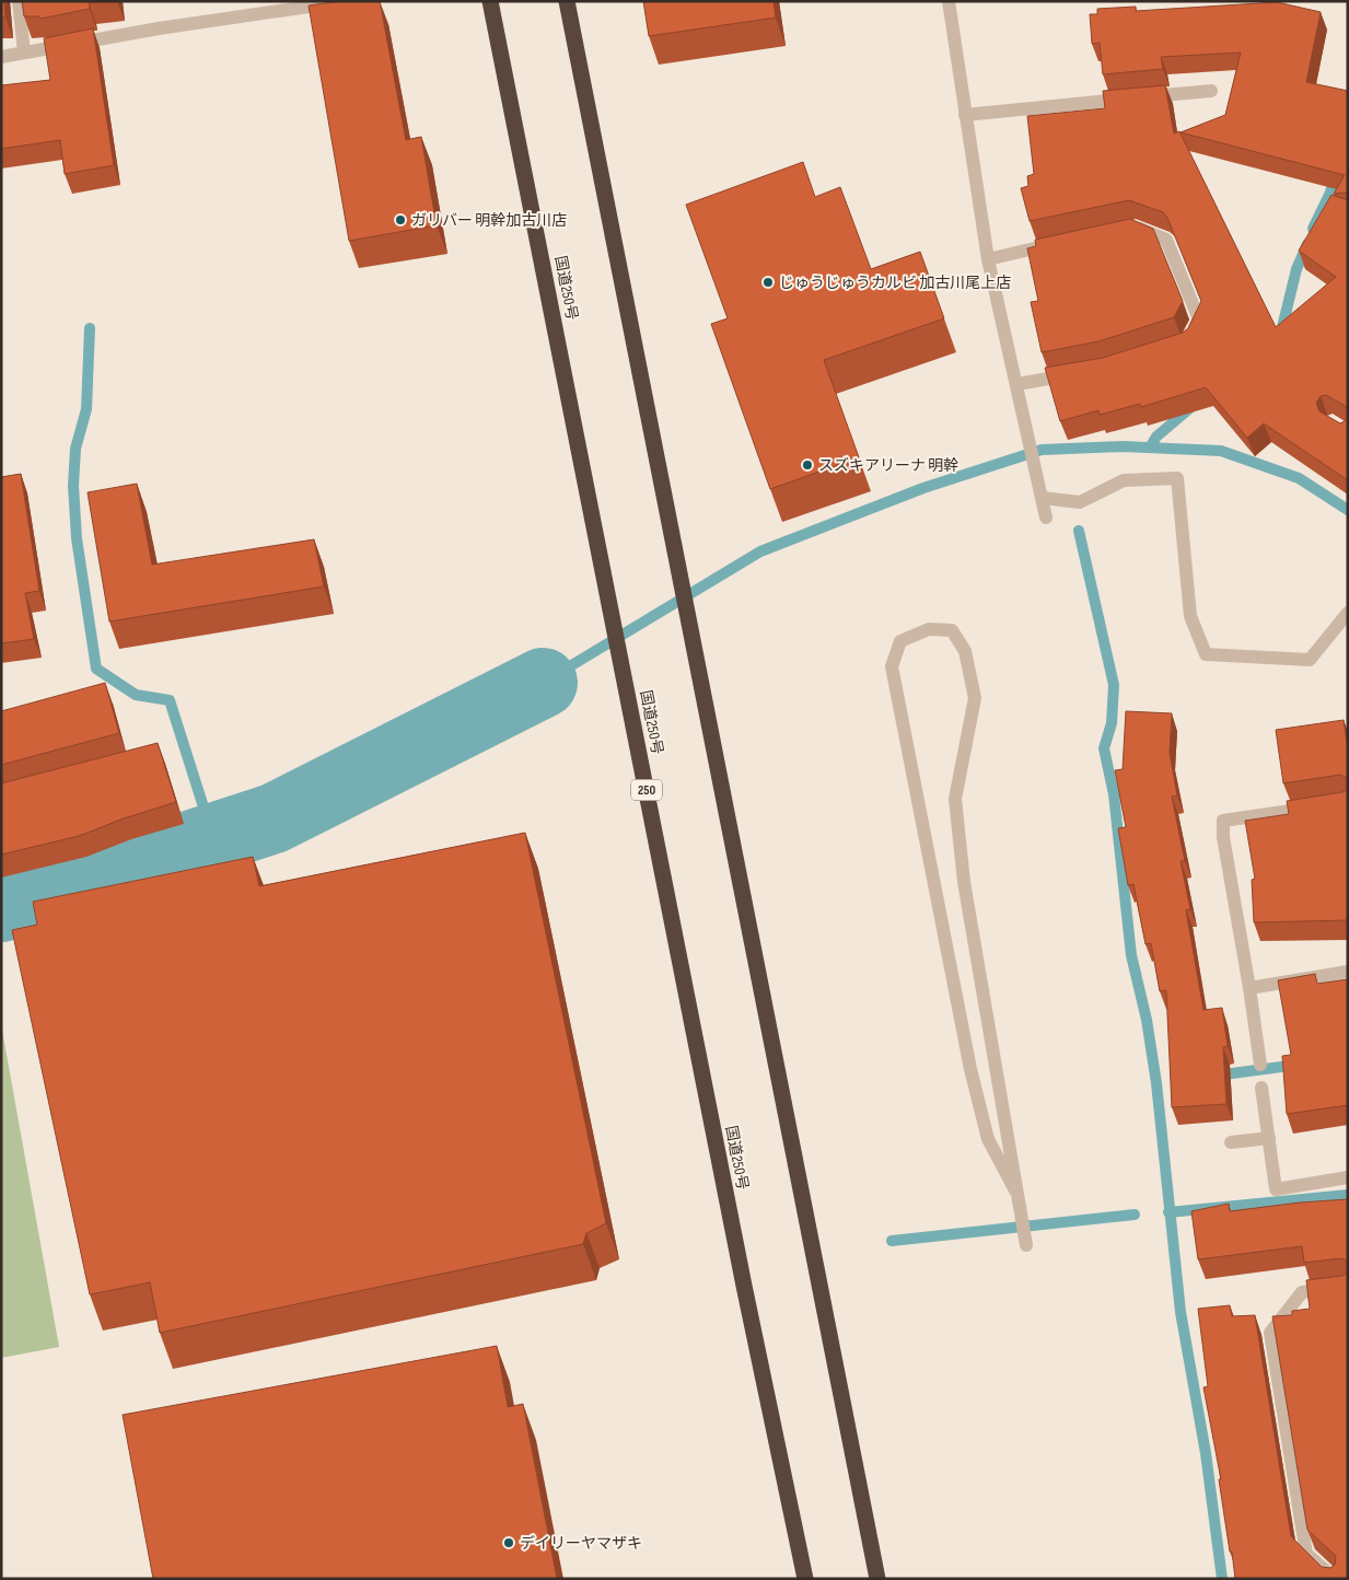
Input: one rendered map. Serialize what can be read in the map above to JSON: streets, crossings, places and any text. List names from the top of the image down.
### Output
{
  "streets": {
    "highway": ["国道250号", "250"]
  },
  "places": [
    "ガリバー 明幹加古川店",
    "じゅうじゅうカルビ 加古川尾上店",
    "スズキアリーナ 明幹",
    "デイリーヤマザキ"
  ]
}
